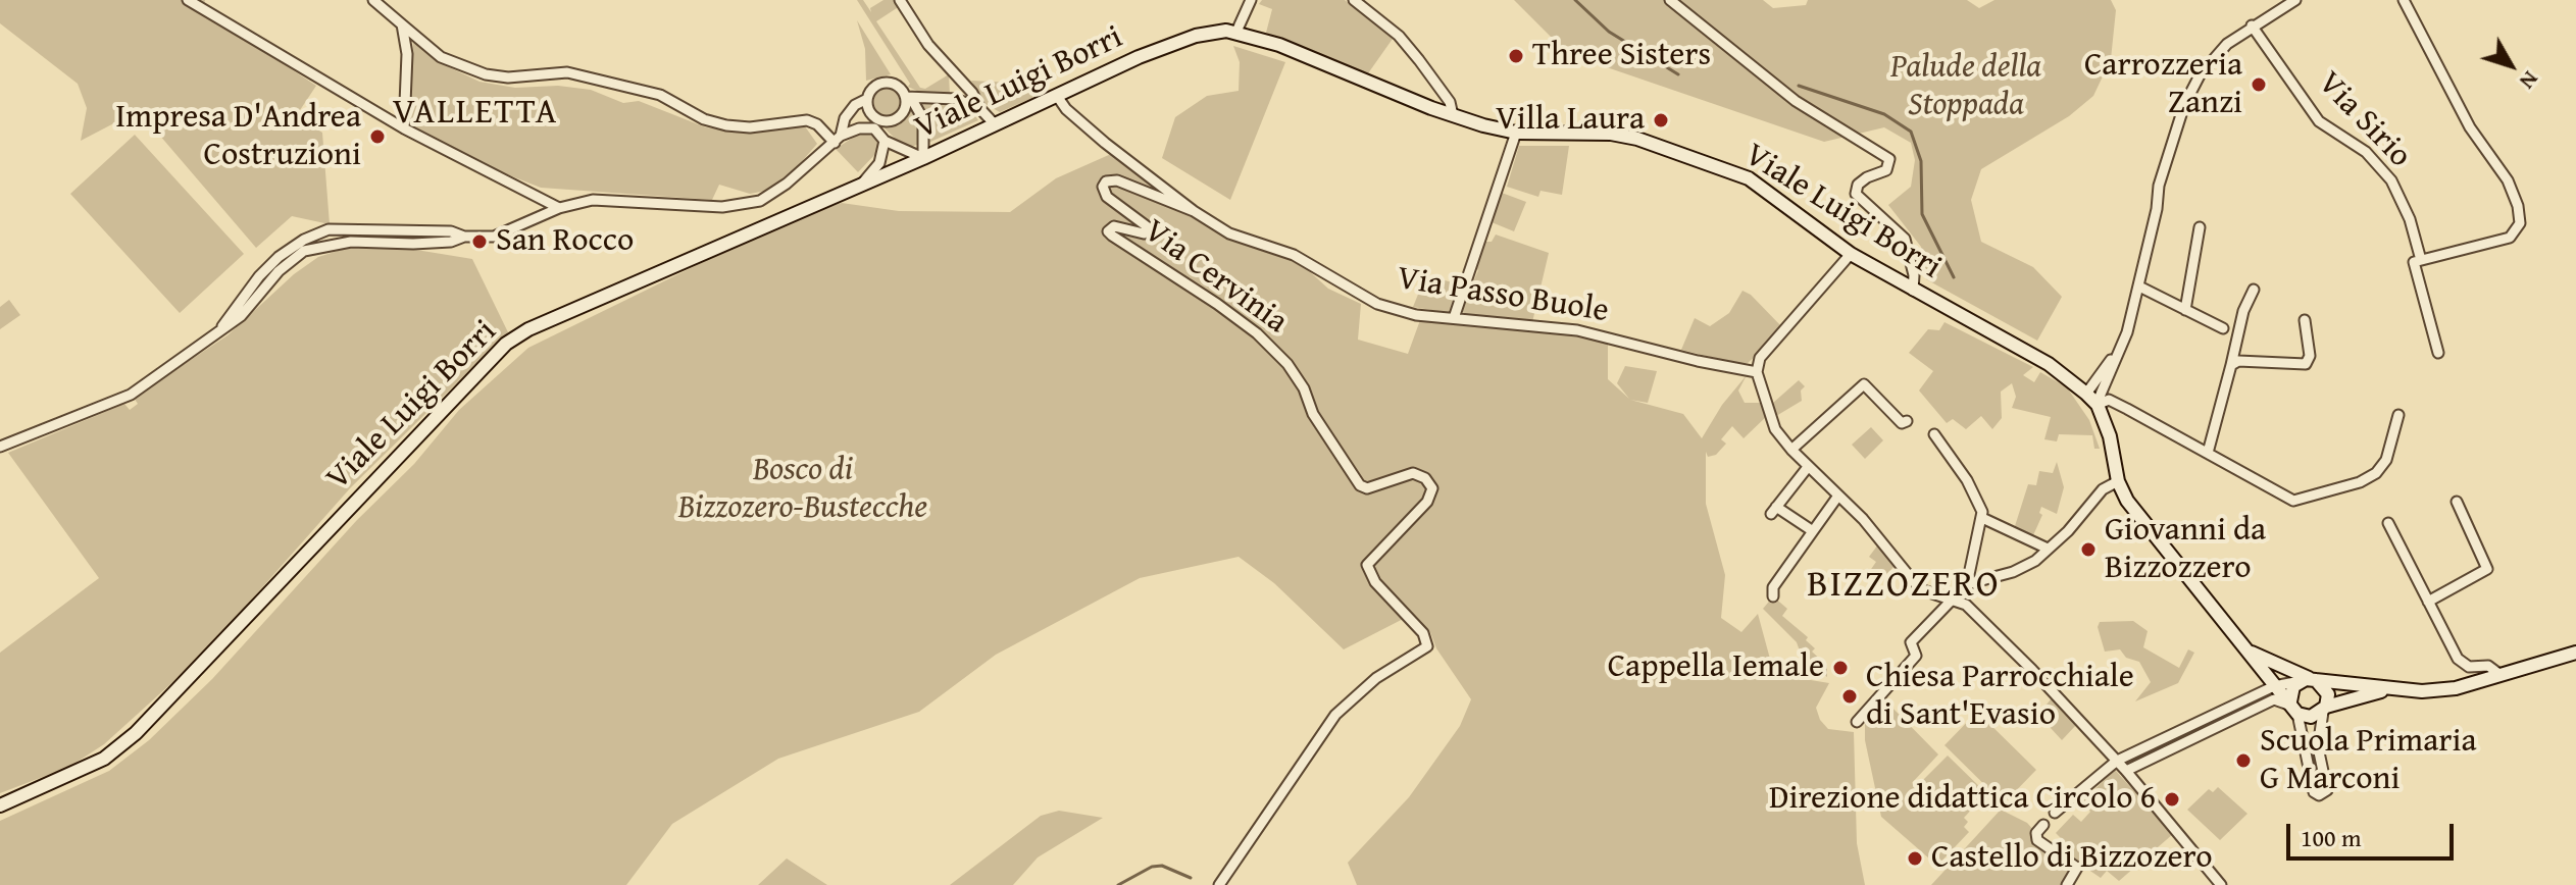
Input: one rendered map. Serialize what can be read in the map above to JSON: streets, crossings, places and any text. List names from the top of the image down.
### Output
{
  "streets": {
    "main road": ["Viale Luigi Borri"],
    "street": ["Via Sirio", "Via Cervinia", "Via Passo Buole"]
  },
  "crossings": [
    ["Viale Luigi Borri", "Via Passo Buole"],
    ["Via Cervinia", "Via Passo Buole"]
  ],
  "districts": ["VALLETTA", "BIZZOZERO"],
  "parks": ["Palude della Stoppada", "Bosco di Bizzozero-Bustecche"],
  "places": [
    "Three Sisters",
    "Carrozzeria Zanzi",
    "Villa Laura",
    "Impresa D'Andrea Costruzioni",
    "San Rocco",
    "Giovanni da Bizzozzero",
    "Cappella Iemale",
    "Chiesa Parrocchiale di Sant'Evasio",
    "Scuola Primaria G Marconi",
    "Direzione didattica Circolo 6",
    "Castello di Bizzozero"
  ],
  "scale_bar": "100 m",
  "north": "bottom right"
}
